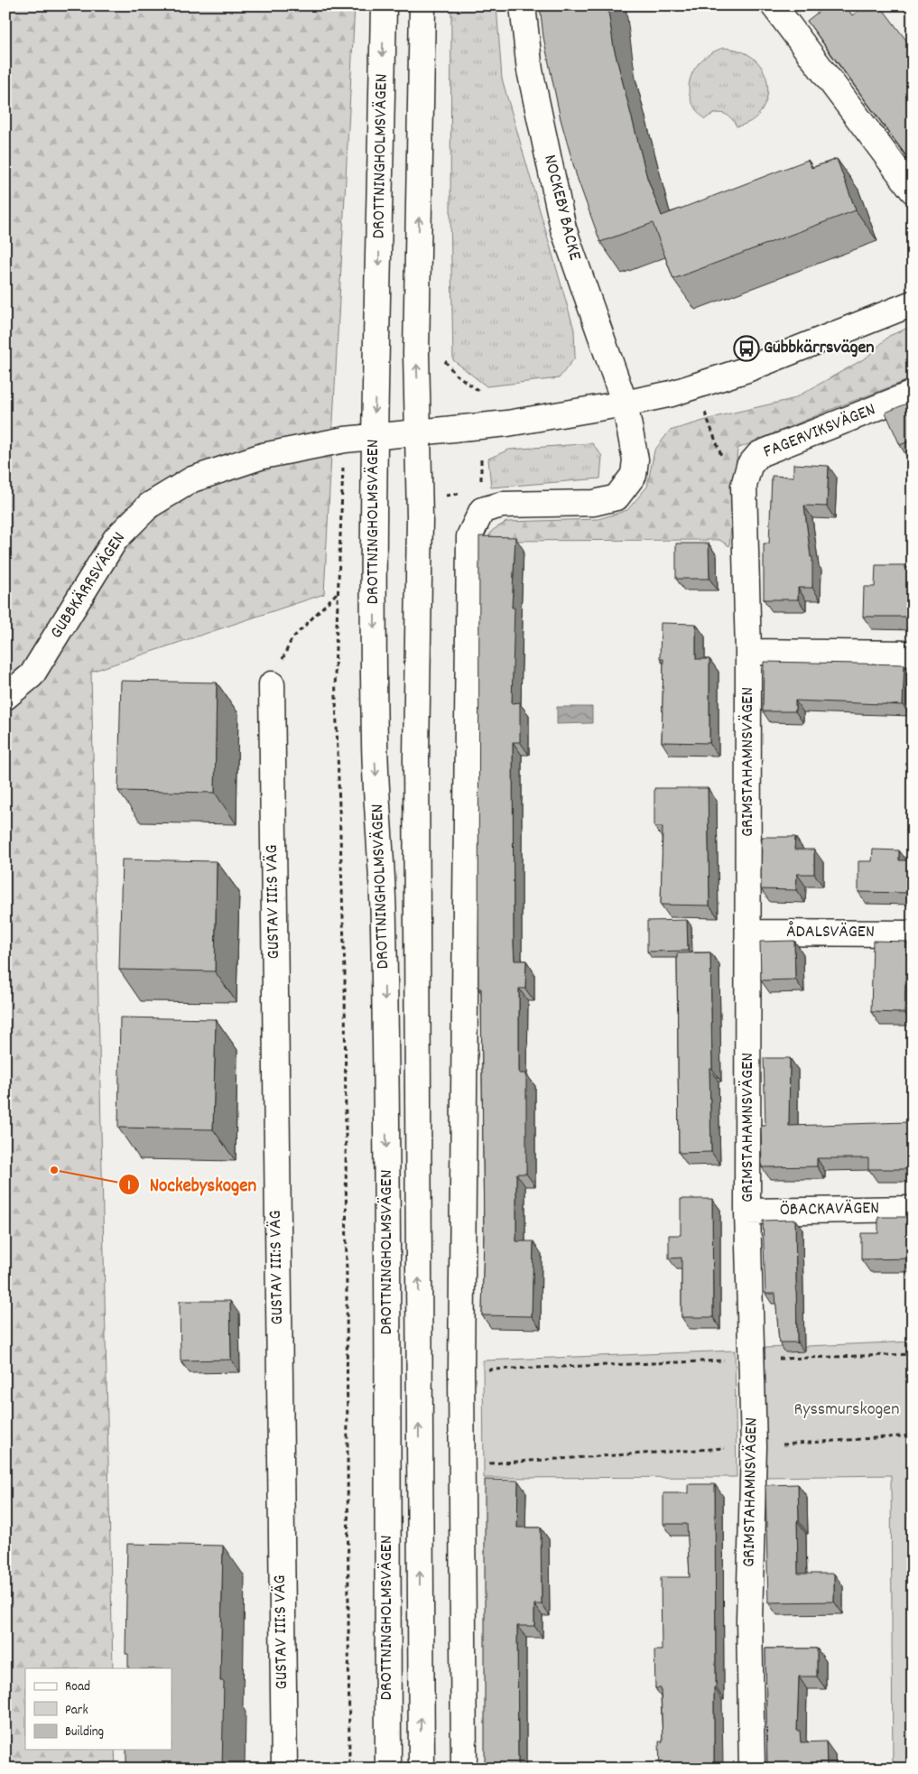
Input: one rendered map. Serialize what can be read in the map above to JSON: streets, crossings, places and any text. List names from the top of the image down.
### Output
{
  "streets": {
    "street": [
      "DROTTNINGHOLMSVÄGEN",
      "NOCKEBY BACKE",
      "FAGERVIKSVÄGEN",
      "GUBBKÄRRSVÄGEN",
      "GRIMSTAHAMNSVÄGEN",
      "GUSTAV III:S VÄG",
      "ÅDALSVÄGEN",
      "ÖBACKAVÄGEN"
    ]
  },
  "crossings": [
    ["DROTTNINGHOLMSVÄGEN", "GUBBKÄRRSVÄGEN"],
    ["NOCKEBY BACKE", "GUBBKÄRRSVÄGEN"],
    ["FAGERVIKSVÄGEN", "GRIMSTAHAMNSVÄGEN"],
    ["GRIMSTAHAMNSVÄGEN", "ÅDALSVÄGEN"],
    ["GRIMSTAHAMNSVÄGEN", "ÖBACKAVÄGEN"]
  ],
  "parks": ["Ryssmurskogen"],
  "places": {
    "bus stop": ["Gubbkärrsvägen"],
    "other": ["Nockebyskogen"]
  },
  "legend": ["Road", "Park", "Building"]
}
